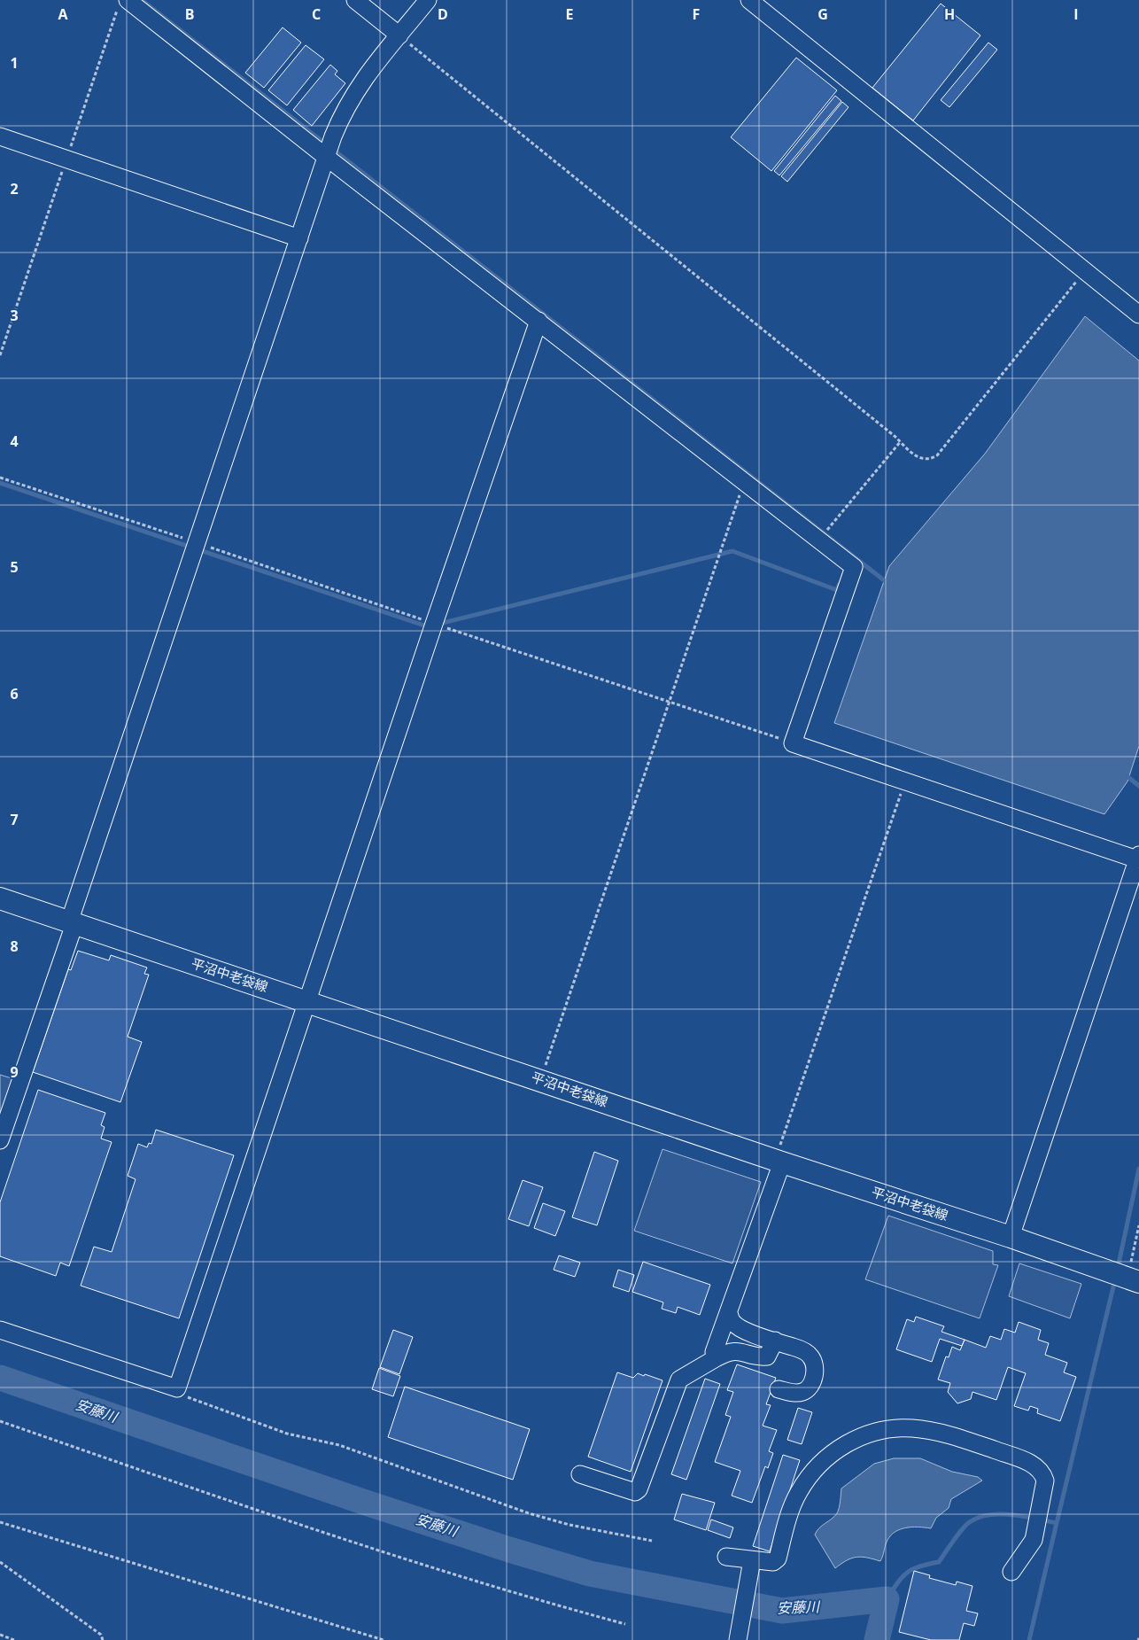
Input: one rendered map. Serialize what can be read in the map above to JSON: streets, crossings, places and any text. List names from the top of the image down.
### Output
{
  "streets": {
    "main road": ["平沼中老袋線"]
  },
  "water": ["安藤川"],
  "grid": {
    "columns": [
      "A",
      "B",
      "C",
      "D",
      "E",
      "F",
      "G",
      "H",
      "I"
    ],
    "rows": [
      "1",
      "2",
      "3",
      "4",
      "5",
      "6",
      "7",
      "8",
      "9"
    ]
  }
}
